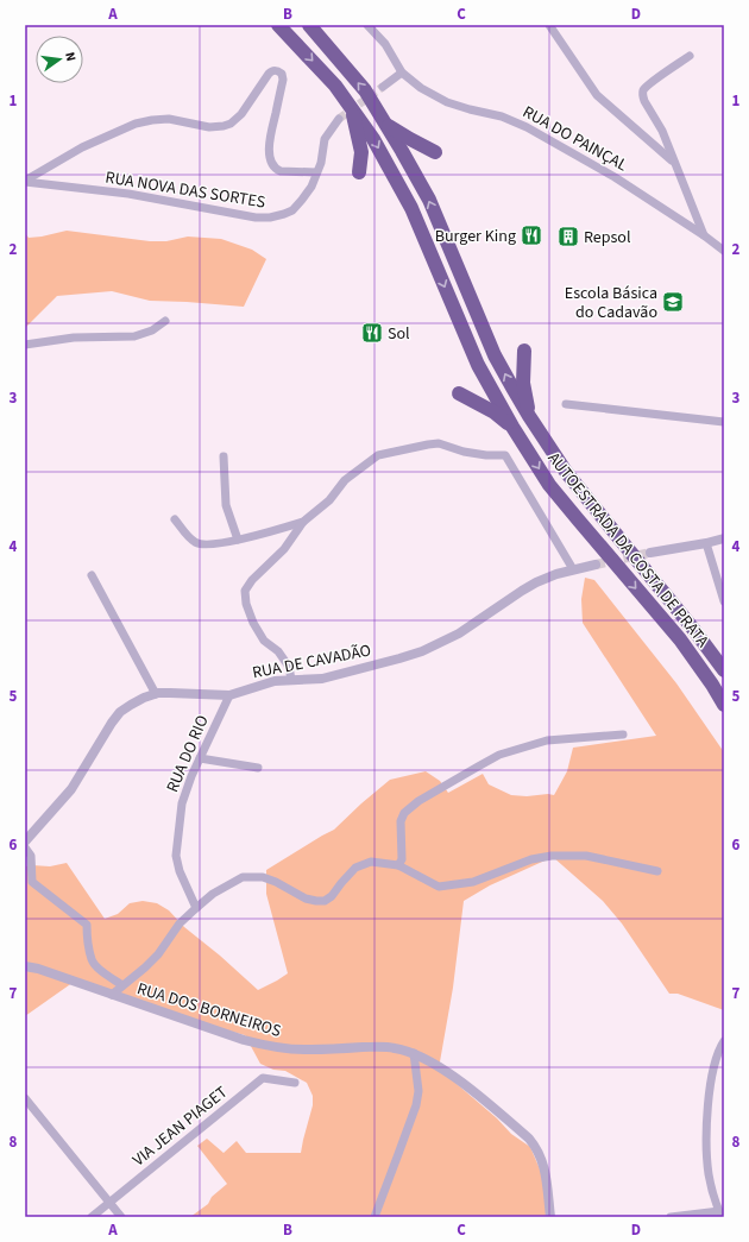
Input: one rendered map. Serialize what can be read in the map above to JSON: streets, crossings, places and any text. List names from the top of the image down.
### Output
{
  "streets": {
    "highway": ["AUTOESTRADA DA COSTA DE PRATA"],
    "street": [
      "RUA DO PAINÇAL",
      "RUA NOVA DAS SORTES",
      "RUA DE CAVADÃO",
      "RUA DO RIO",
      "RUA DOS BORNEIROS",
      "VIA JEAN PIAGET"
    ]
  },
  "crossings": [
    ["RUA DE CAVADÃO", "RUA DO RIO"]
  ],
  "places": {
    "restaurant": ["Burger King", "Sol"],
    "building": ["Repsol"],
    "school or university": ["Escola Básica do Cadavão"]
  },
  "north": "right",
  "grid": {
    "columns": [
      "A",
      "B",
      "C",
      "D"
    ],
    "rows": [
      "1",
      "2",
      "3",
      "4",
      "5",
      "6",
      "7",
      "8"
    ]
  }
}
